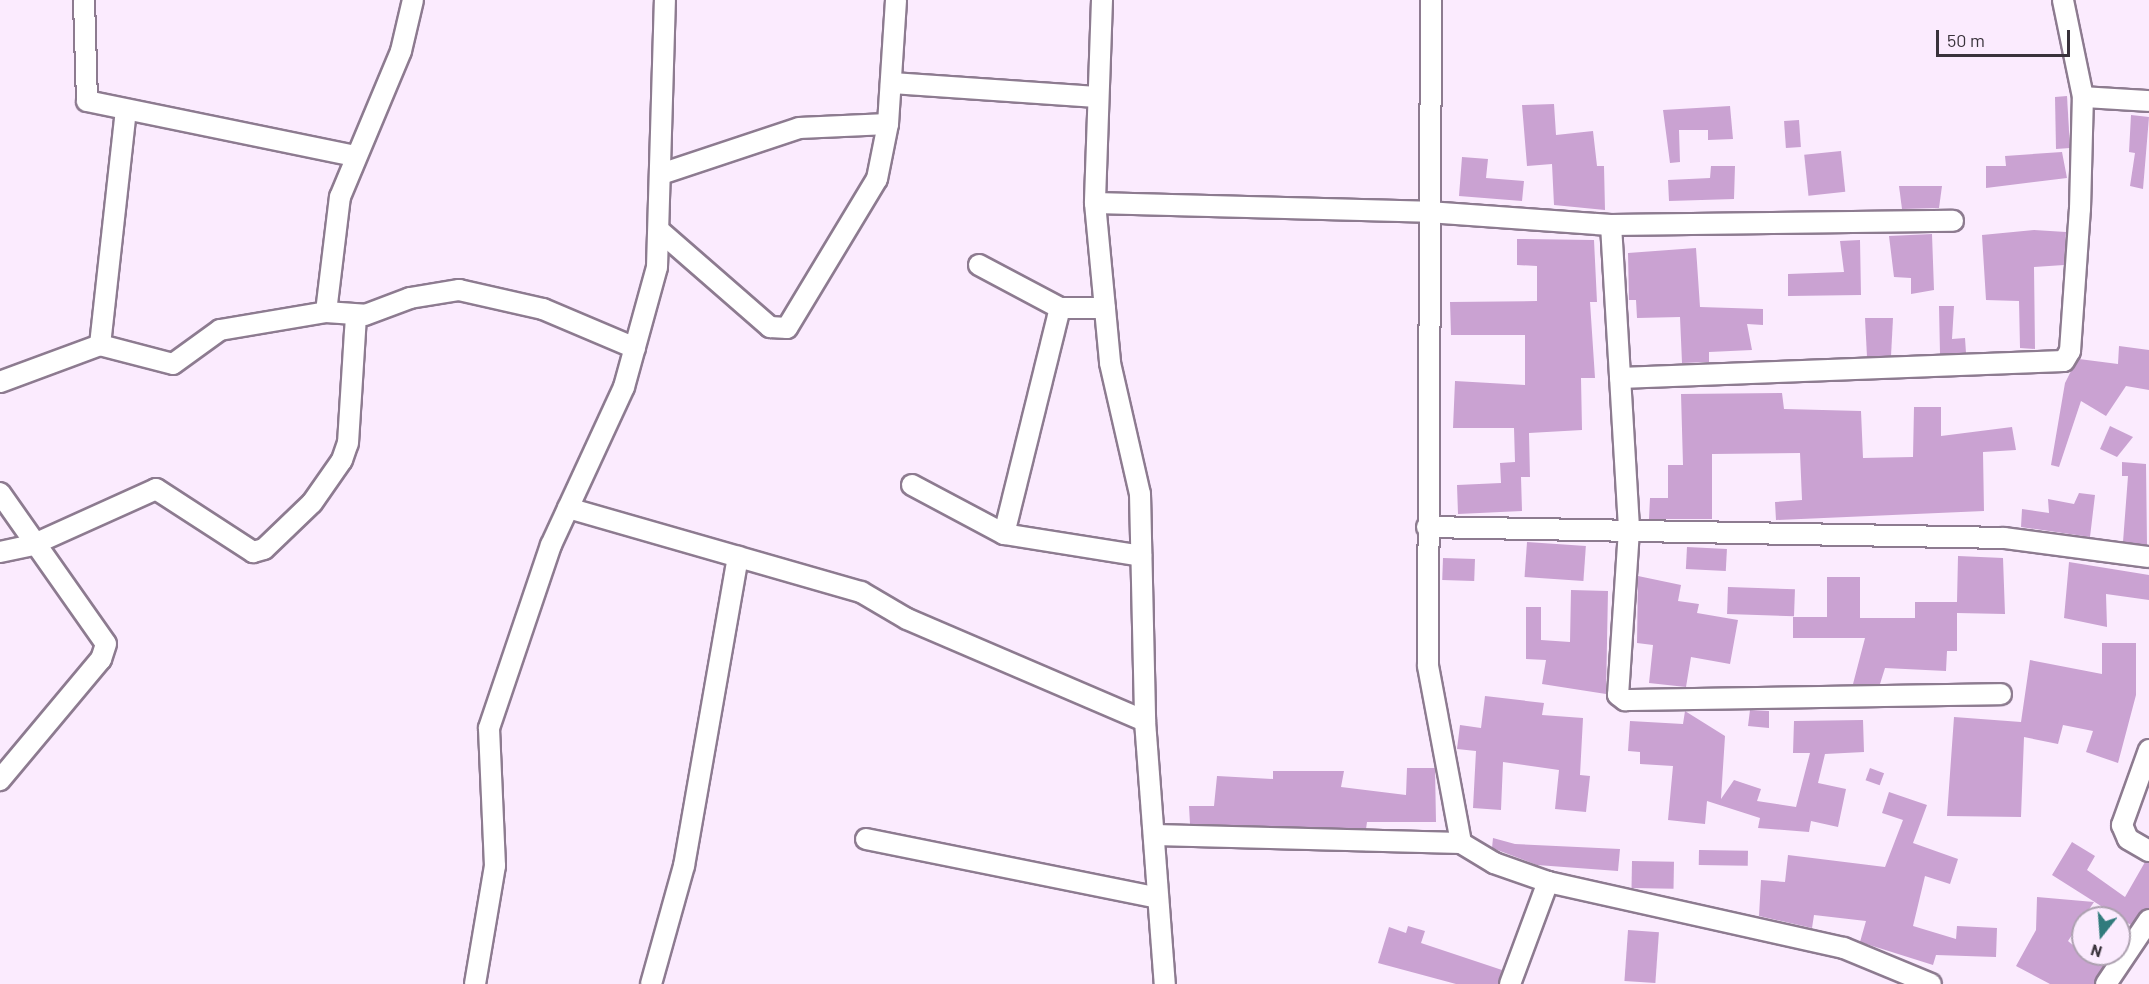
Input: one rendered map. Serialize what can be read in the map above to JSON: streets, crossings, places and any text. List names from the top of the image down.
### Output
{
  "scale_bar": "50 m",
  "north": "bottom"
}
